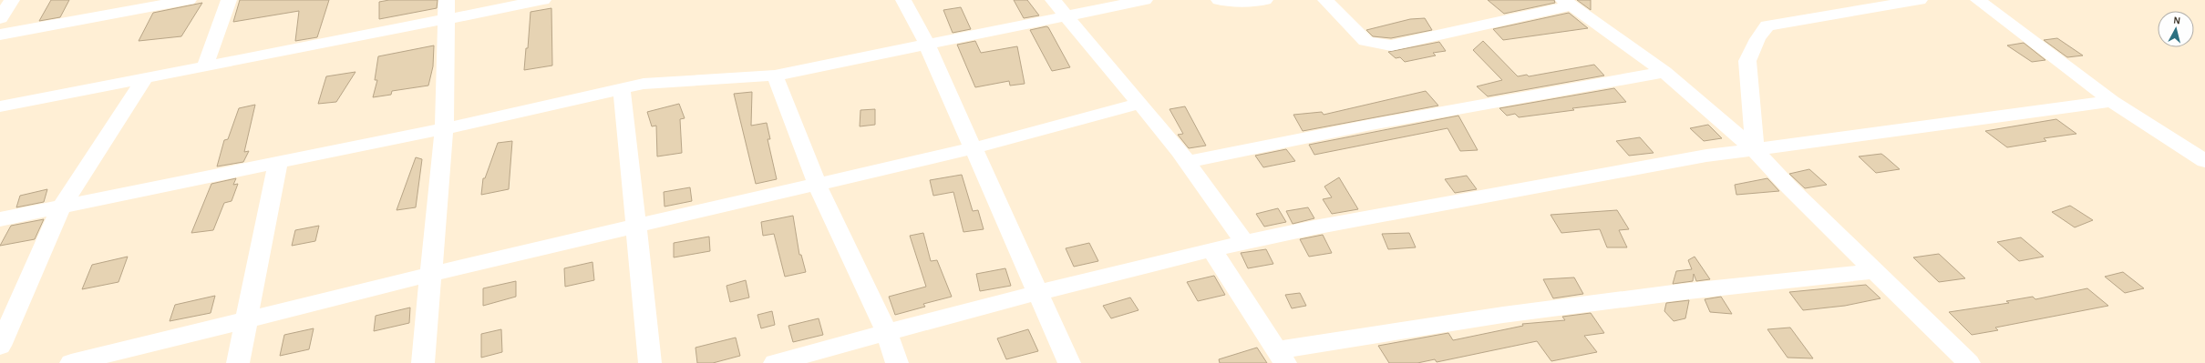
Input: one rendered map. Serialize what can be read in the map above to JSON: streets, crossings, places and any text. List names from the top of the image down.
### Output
{
  "north": "top"
}
